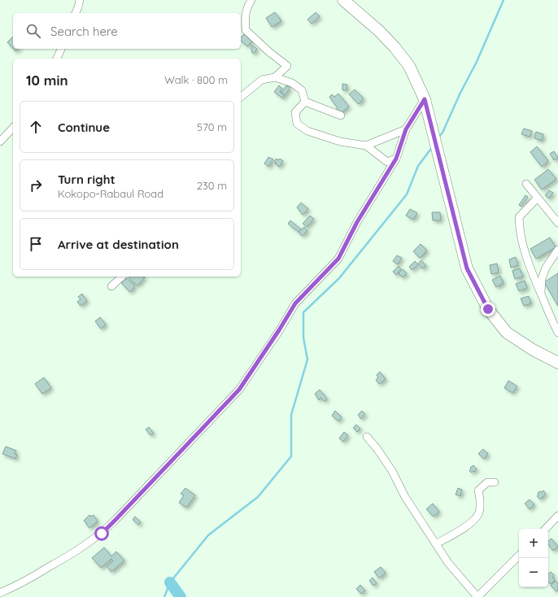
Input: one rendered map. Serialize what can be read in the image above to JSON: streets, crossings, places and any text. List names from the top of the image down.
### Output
{
  "page": {
    "search": "Search here",
    "heading": ["10 min", "Walk · 800 m"],
    "list": [
      ["Continue", "570 m"],
      ["Turn right", "Kokopo-Rabaul Road", "230 m"],
      "Arrive at destination"
    ],
    "map_buttons": ["+", "−"]
  }
}
